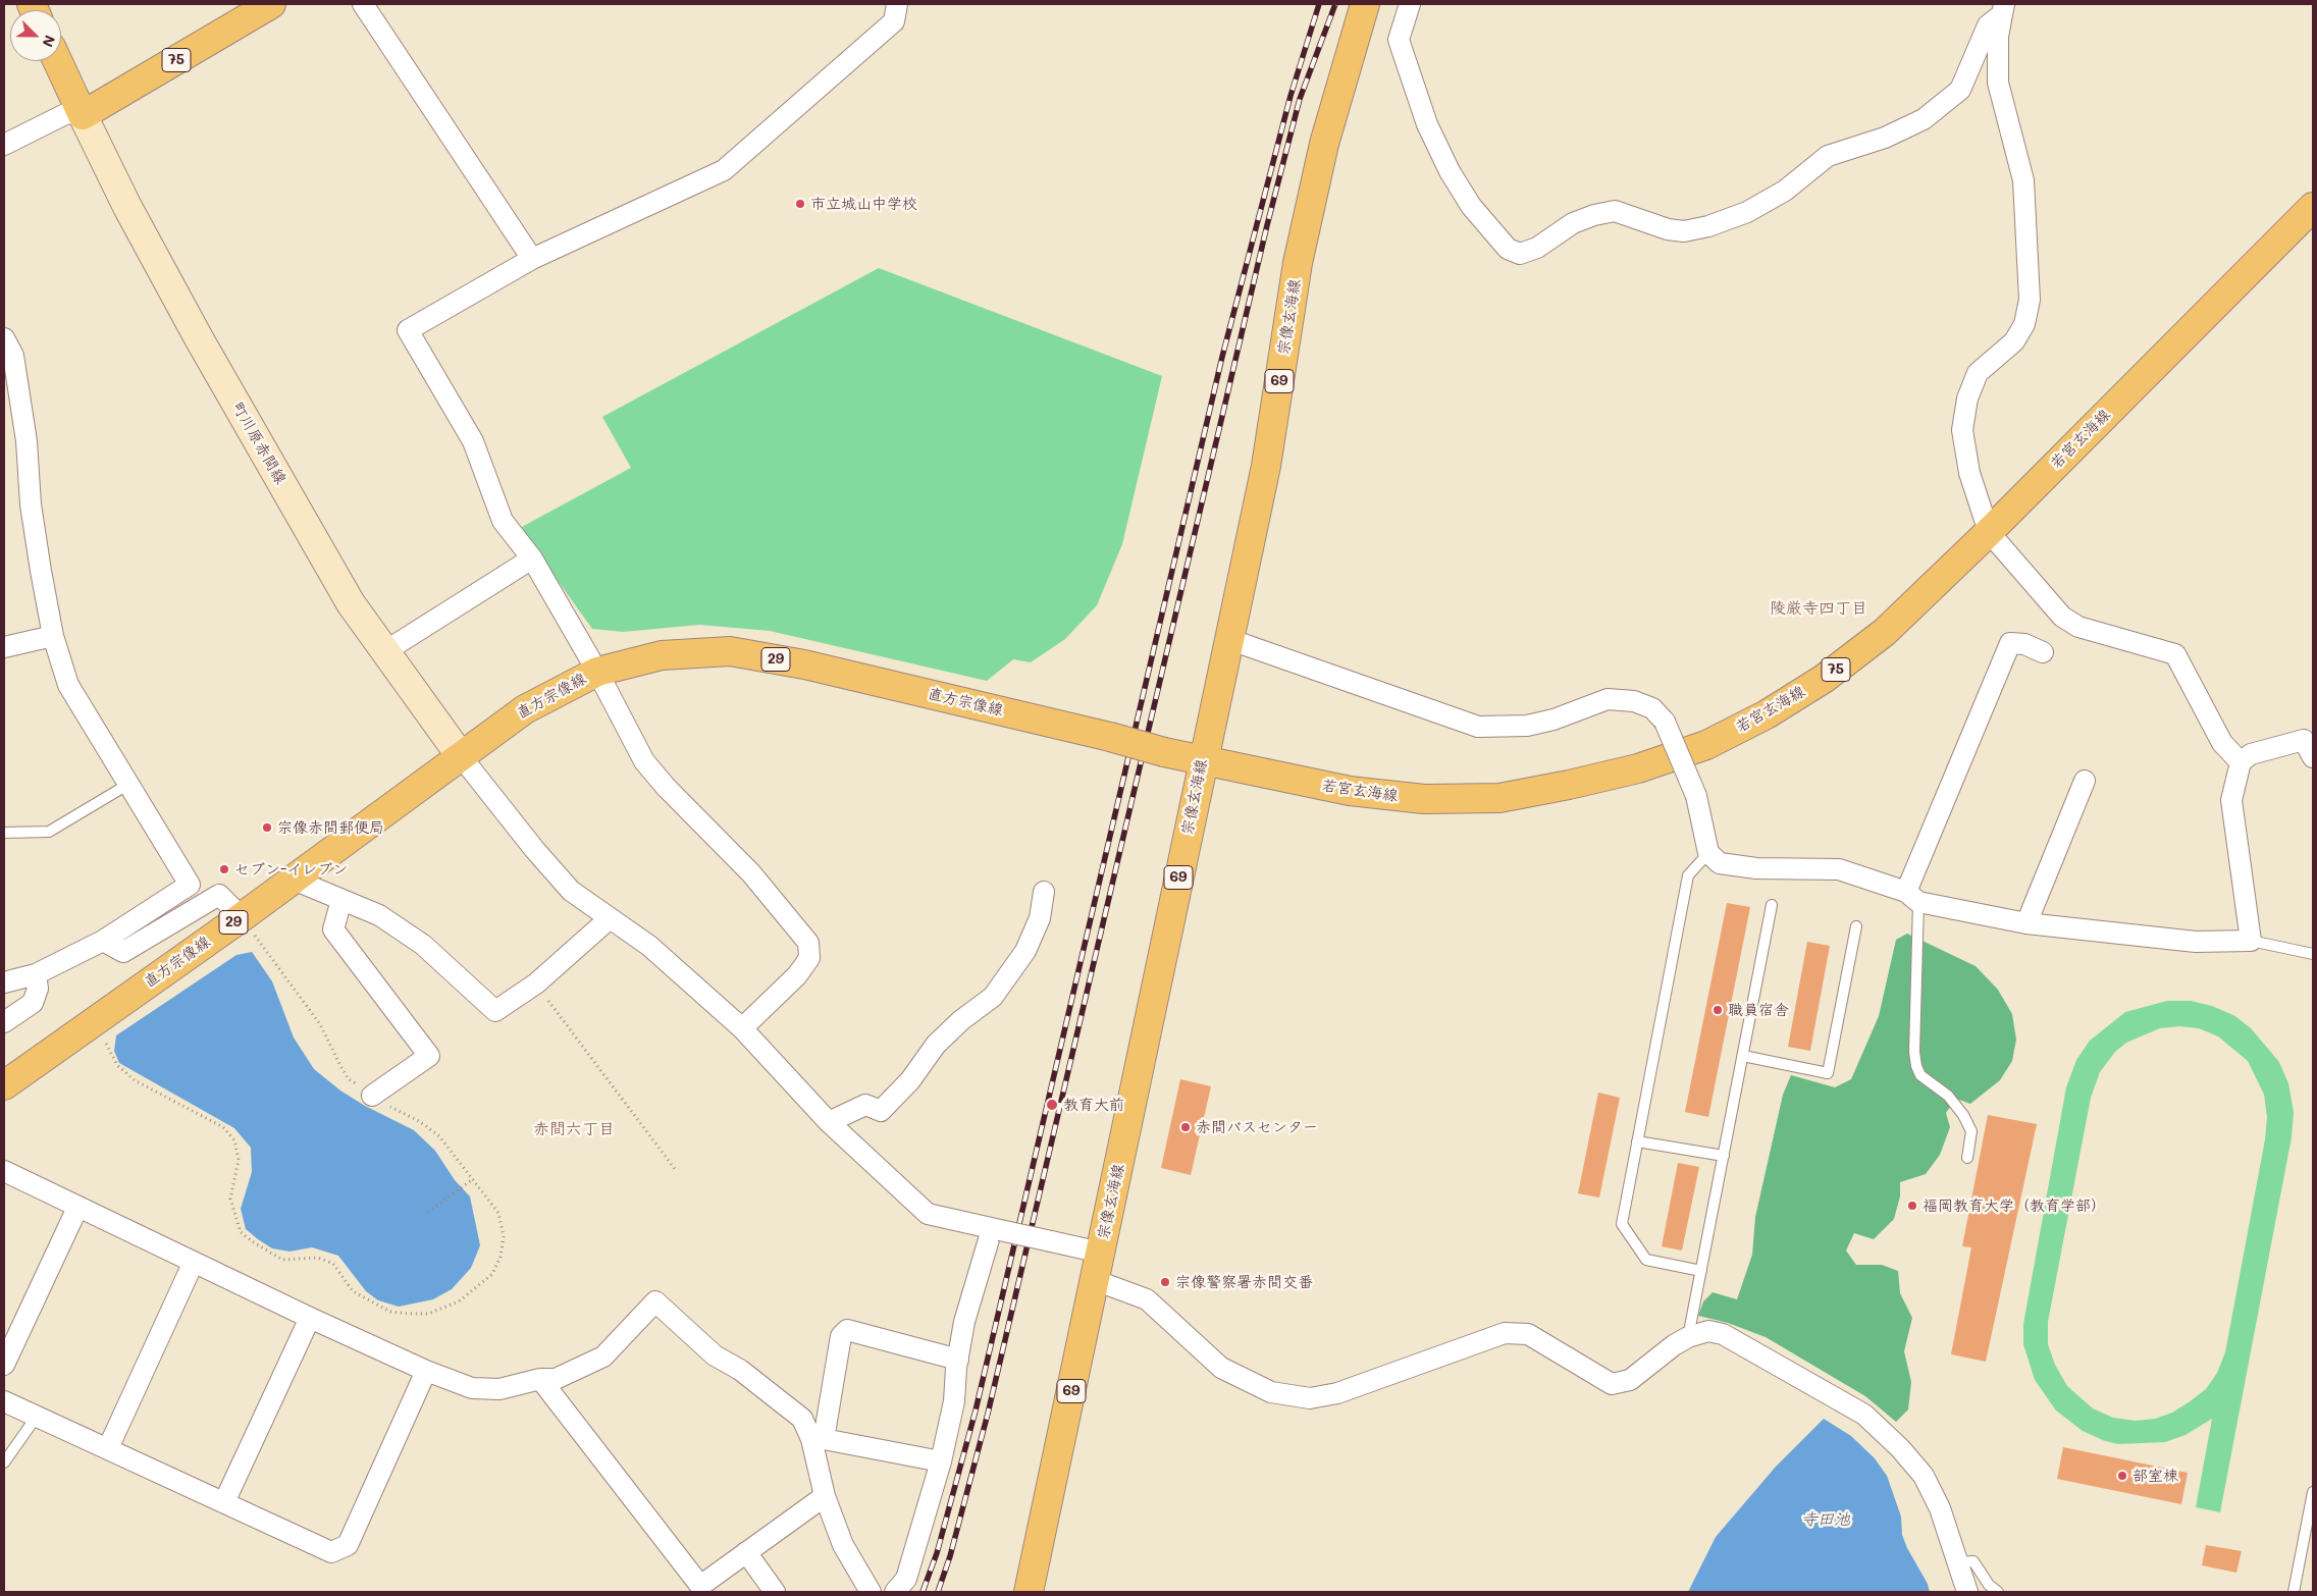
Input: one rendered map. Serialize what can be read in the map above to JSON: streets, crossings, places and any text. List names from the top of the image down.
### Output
{
  "streets": {
    "main road": [
      "75",
      "宗像玄海線",
      "69",
      "若宮玄海線",
      "町川原赤間線",
      "29",
      "直方宗像線"
    ]
  },
  "crossings": [
    ["75", "町川原赤間線"],
    ["宗像玄海線", "若宮玄海線"],
    ["宗像玄海線", "直方宗像線"],
    ["若宮玄海線", "直方宗像線"],
    ["町川原赤間線", "直方宗像線"]
  ],
  "districts": ["陵厳寺四丁目", "赤間六丁目"],
  "water": ["寺田池"],
  "places": [
    "市立城山中学校",
    "宗像赤間郵便局",
    "セブン-イレブン",
    "職員宿舎",
    "教育大前",
    "赤間バスセンター",
    "福岡教育大学（教育学部）",
    "宗像警察署赤間交番",
    "部室棟"
  ],
  "north": "bottom right"
}
